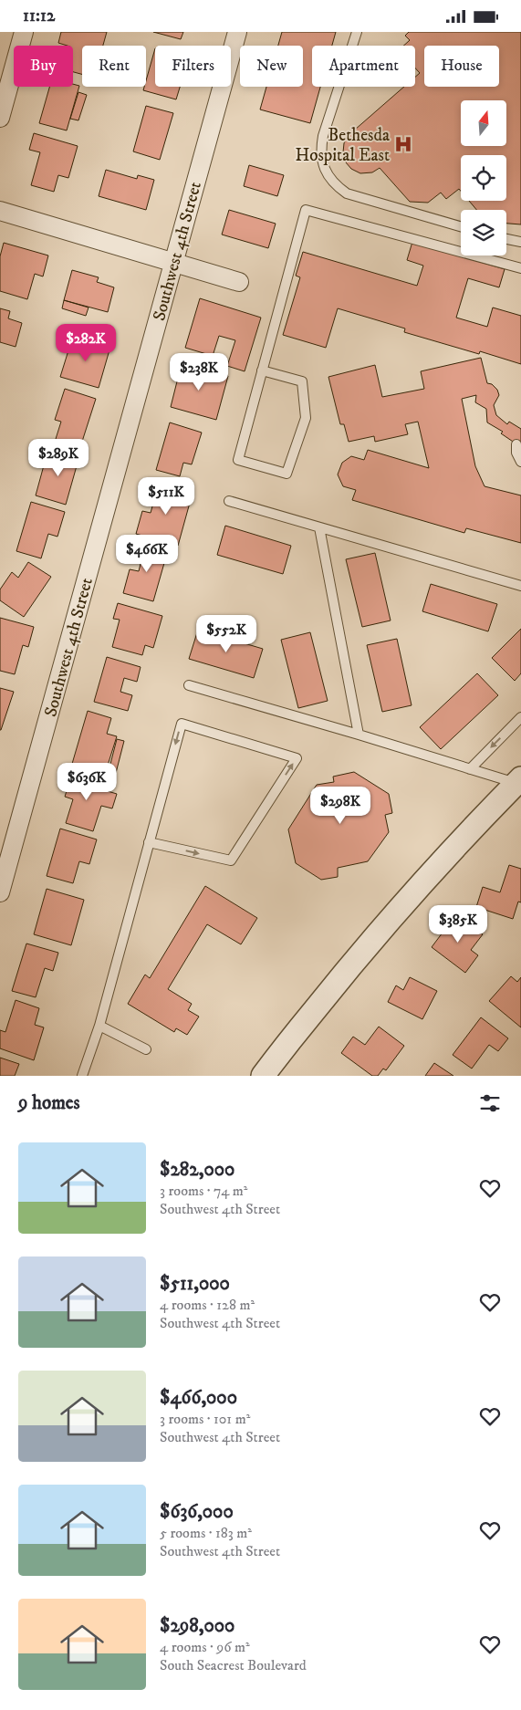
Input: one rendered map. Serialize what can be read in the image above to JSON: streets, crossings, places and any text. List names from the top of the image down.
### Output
{
  "streets": {
    "street": ["Southwest 4th Street"]
  },
  "places": {
    "hospital": ["Bethesda Hospital East"]
  },
  "north": "top",
  "page": {
    "status": "11:12",
    "chip": [
      "Buy",
      "Rent",
      "Filters",
      "New",
      "Apartment",
      "House"
    ],
    "price": [
      "$282K",
      "$238K",
      "$289K",
      "$511K",
      "$466K",
      "$552K",
      "$636K",
      "$298K",
      "$385K"
    ],
    "heading": "9 homes",
    "list": [
      {
        "name": "$282,000",
        "note": "3 rooms · 74 m² · Southwest 4th Street"
      },
      {
        "name": "$511,000",
        "note": "4 rooms · 128 m² · Southwest 4th Street"
      },
      {
        "name": "$466,000",
        "note": "3 rooms · 101 m² · Southwest 4th Street"
      },
      {
        "name": "$636,000",
        "note": "5 rooms · 183 m² · Southwest 4th Street"
      },
      {
        "name": "$298,000",
        "note": "4 rooms · 96 m² · South Seacrest Boulevard"
      }
    ]
  }
}
